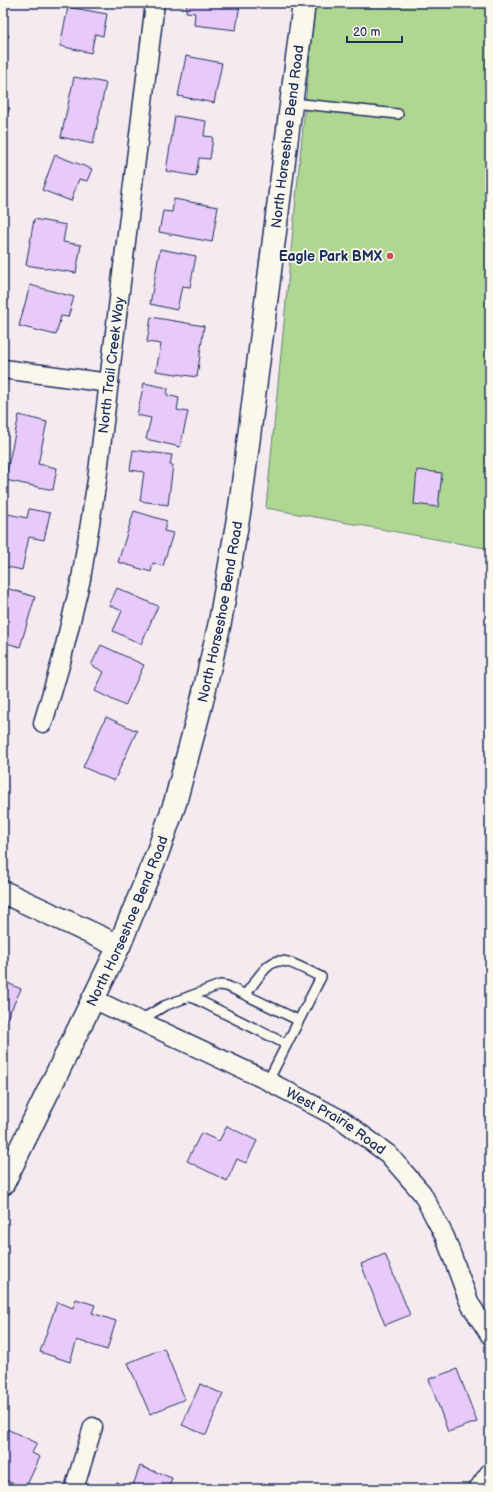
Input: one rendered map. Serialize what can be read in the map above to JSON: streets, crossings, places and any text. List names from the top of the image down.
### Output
{
  "streets": {
    "street": ["North Horseshoe Bend Road", "North Trail Creek Way", "West Prairie Road"]
  },
  "crossings": [
    ["North Horseshoe Bend Road", "West Prairie Road"]
  ],
  "places": ["Eagle Park BMX"],
  "scale_bar": "20 m"
}
